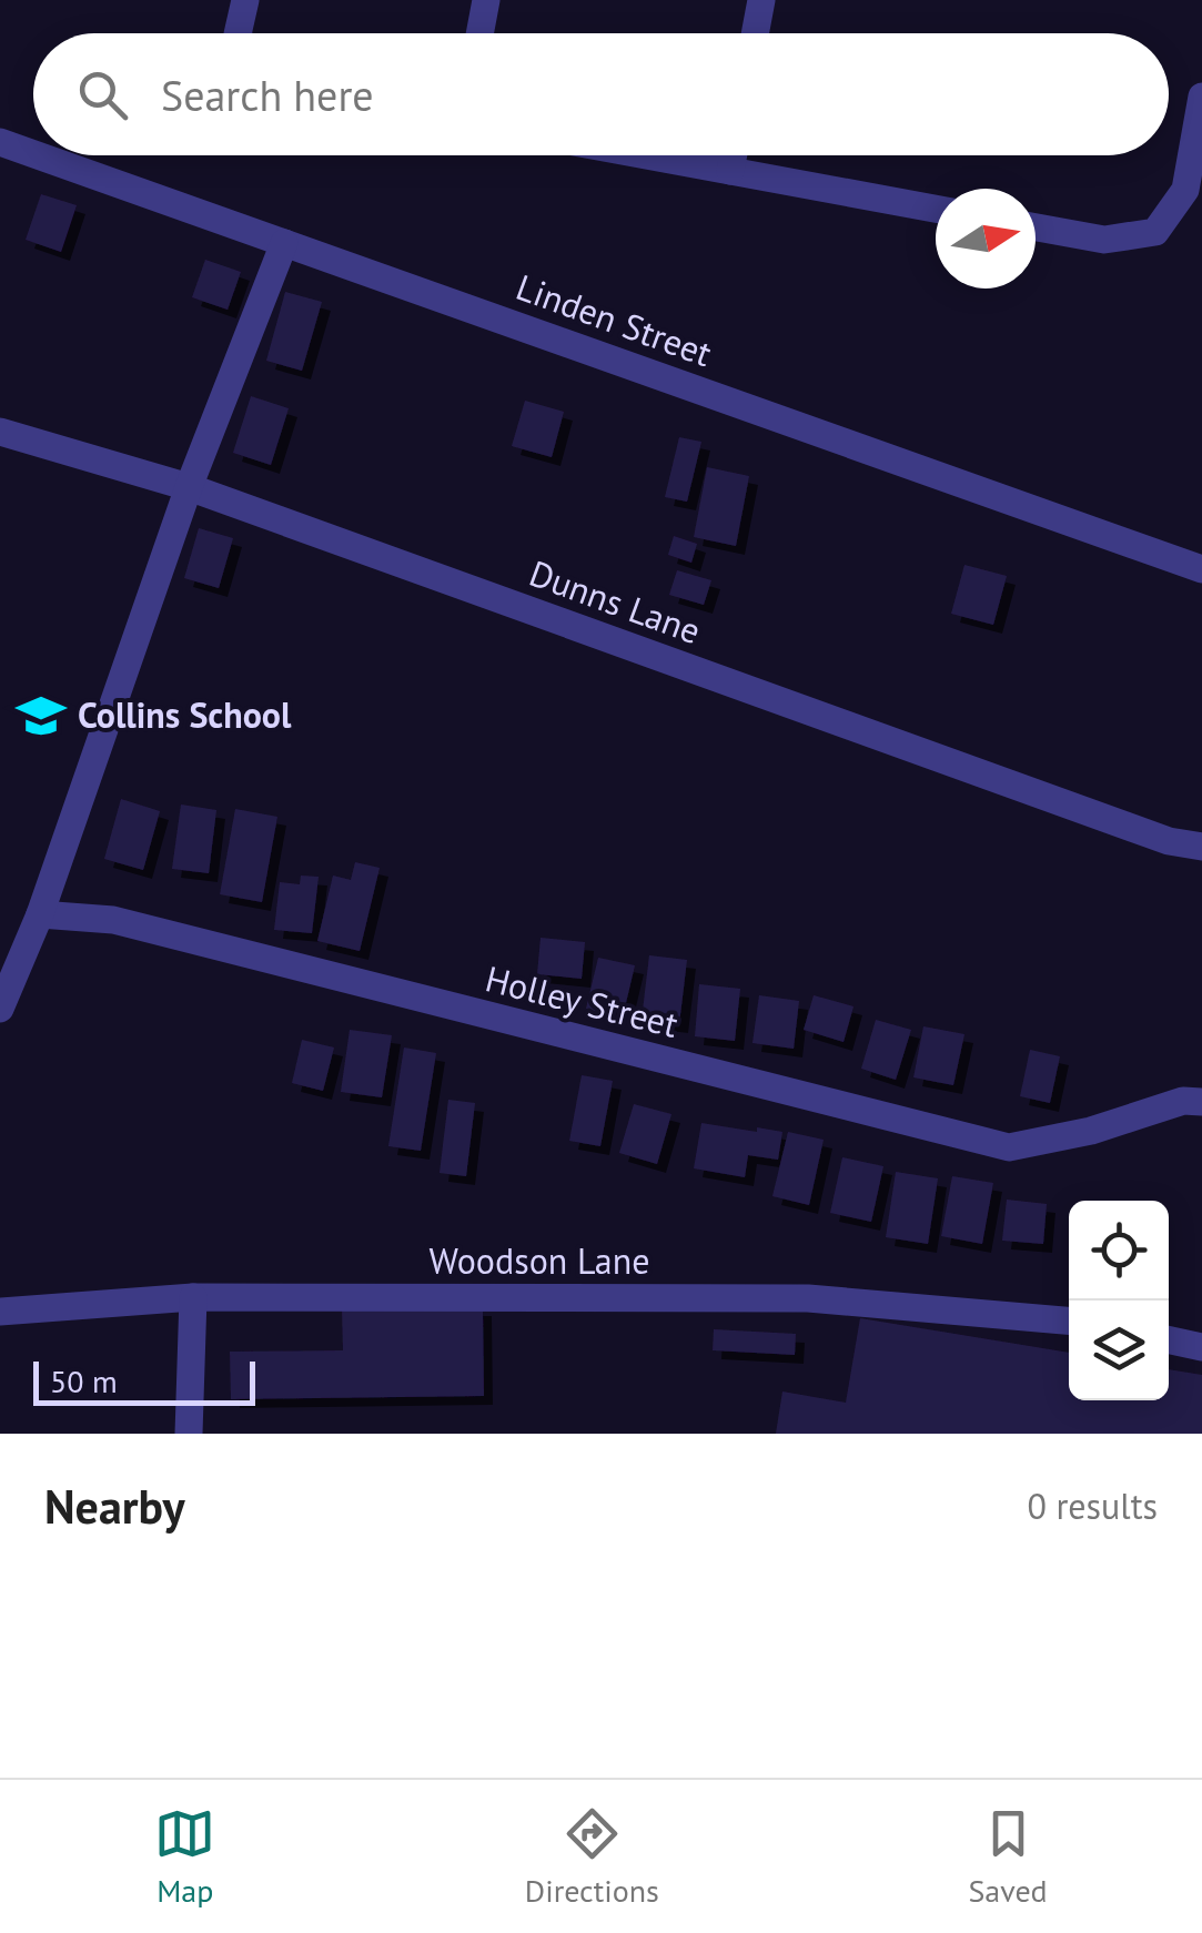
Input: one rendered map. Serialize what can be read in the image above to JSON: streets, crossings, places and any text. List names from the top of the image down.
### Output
{
  "streets": {
    "street": [
      "Linden Street",
      "Dunns Lane",
      "Holley Street",
      "Woodson Lane"
    ]
  },
  "places": {
    "school or university": ["Collins School"]
  },
  "scale_bar": "50 m",
  "north": "right",
  "page": {
    "search": "Search here",
    "scale": "50 m",
    "heading": ["Nearby", "0 results"],
    "nav": ["Map", "Directions", "Saved"]
  }
}
